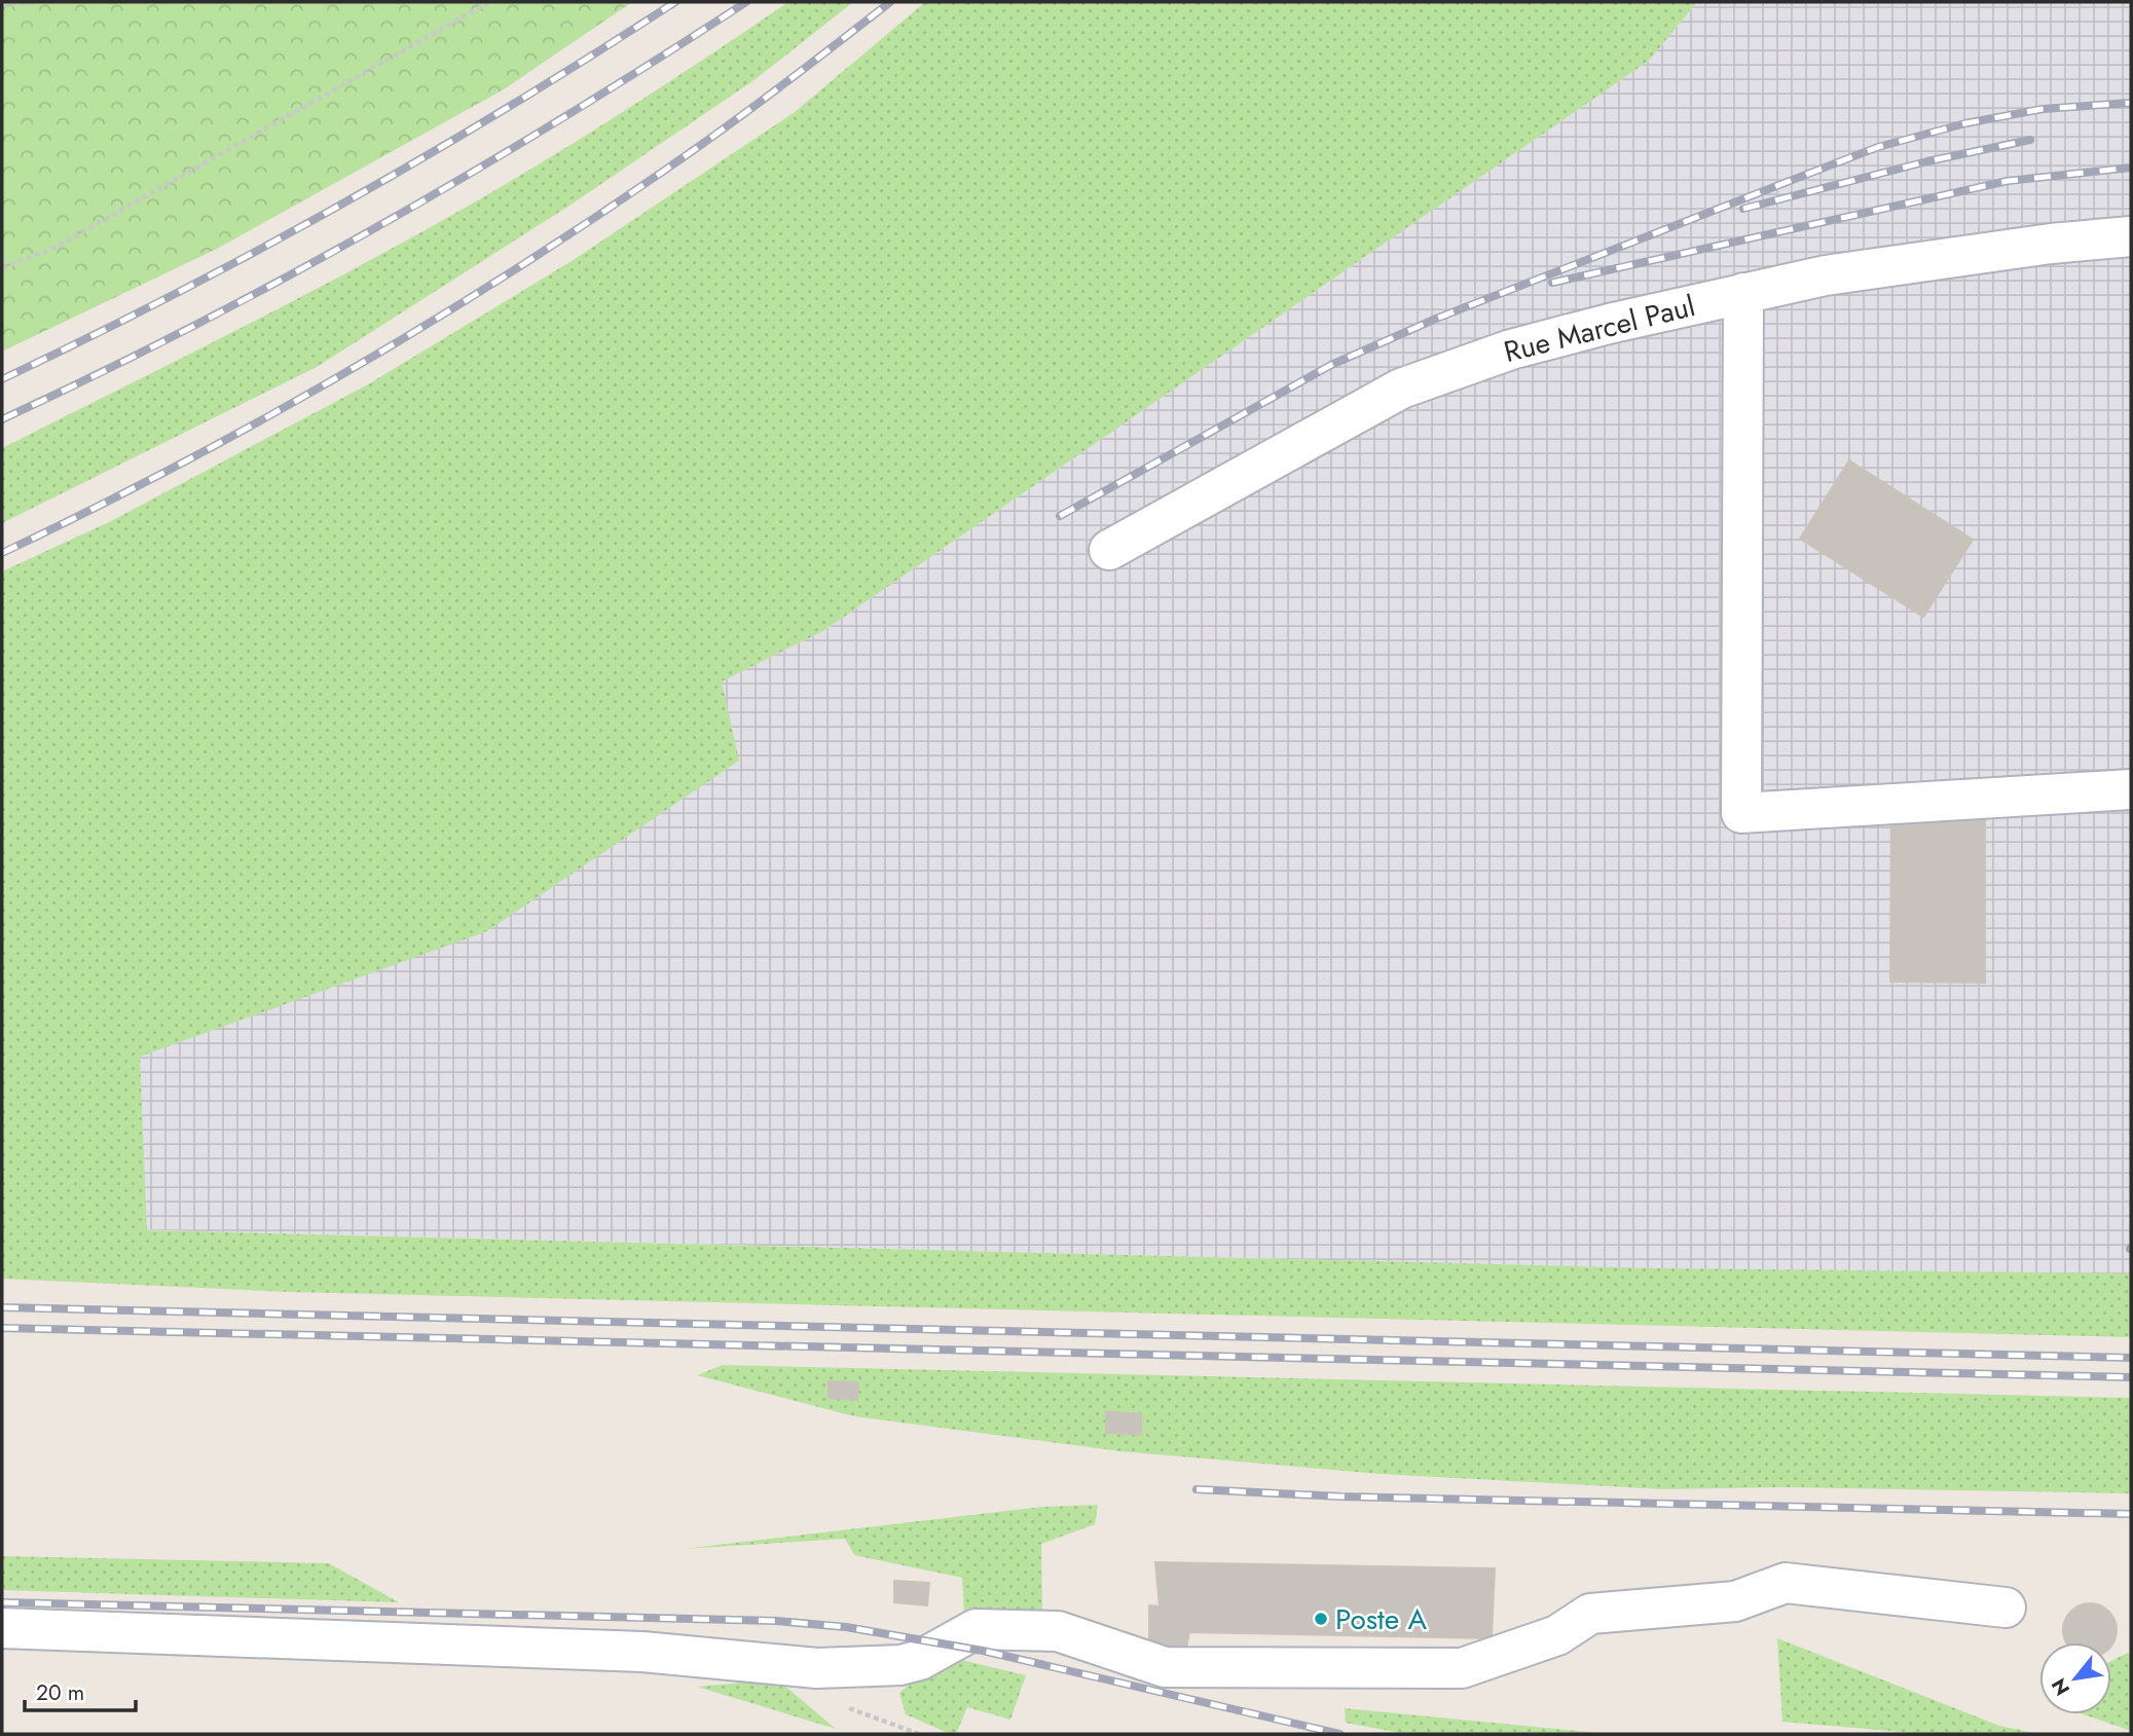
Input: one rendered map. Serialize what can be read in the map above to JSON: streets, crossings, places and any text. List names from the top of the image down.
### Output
{
  "streets": {
    "street": ["Rue Marcel Paul"]
  },
  "places": ["Poste A"],
  "scale_bar": "20 m",
  "north": "bottom left"
}
